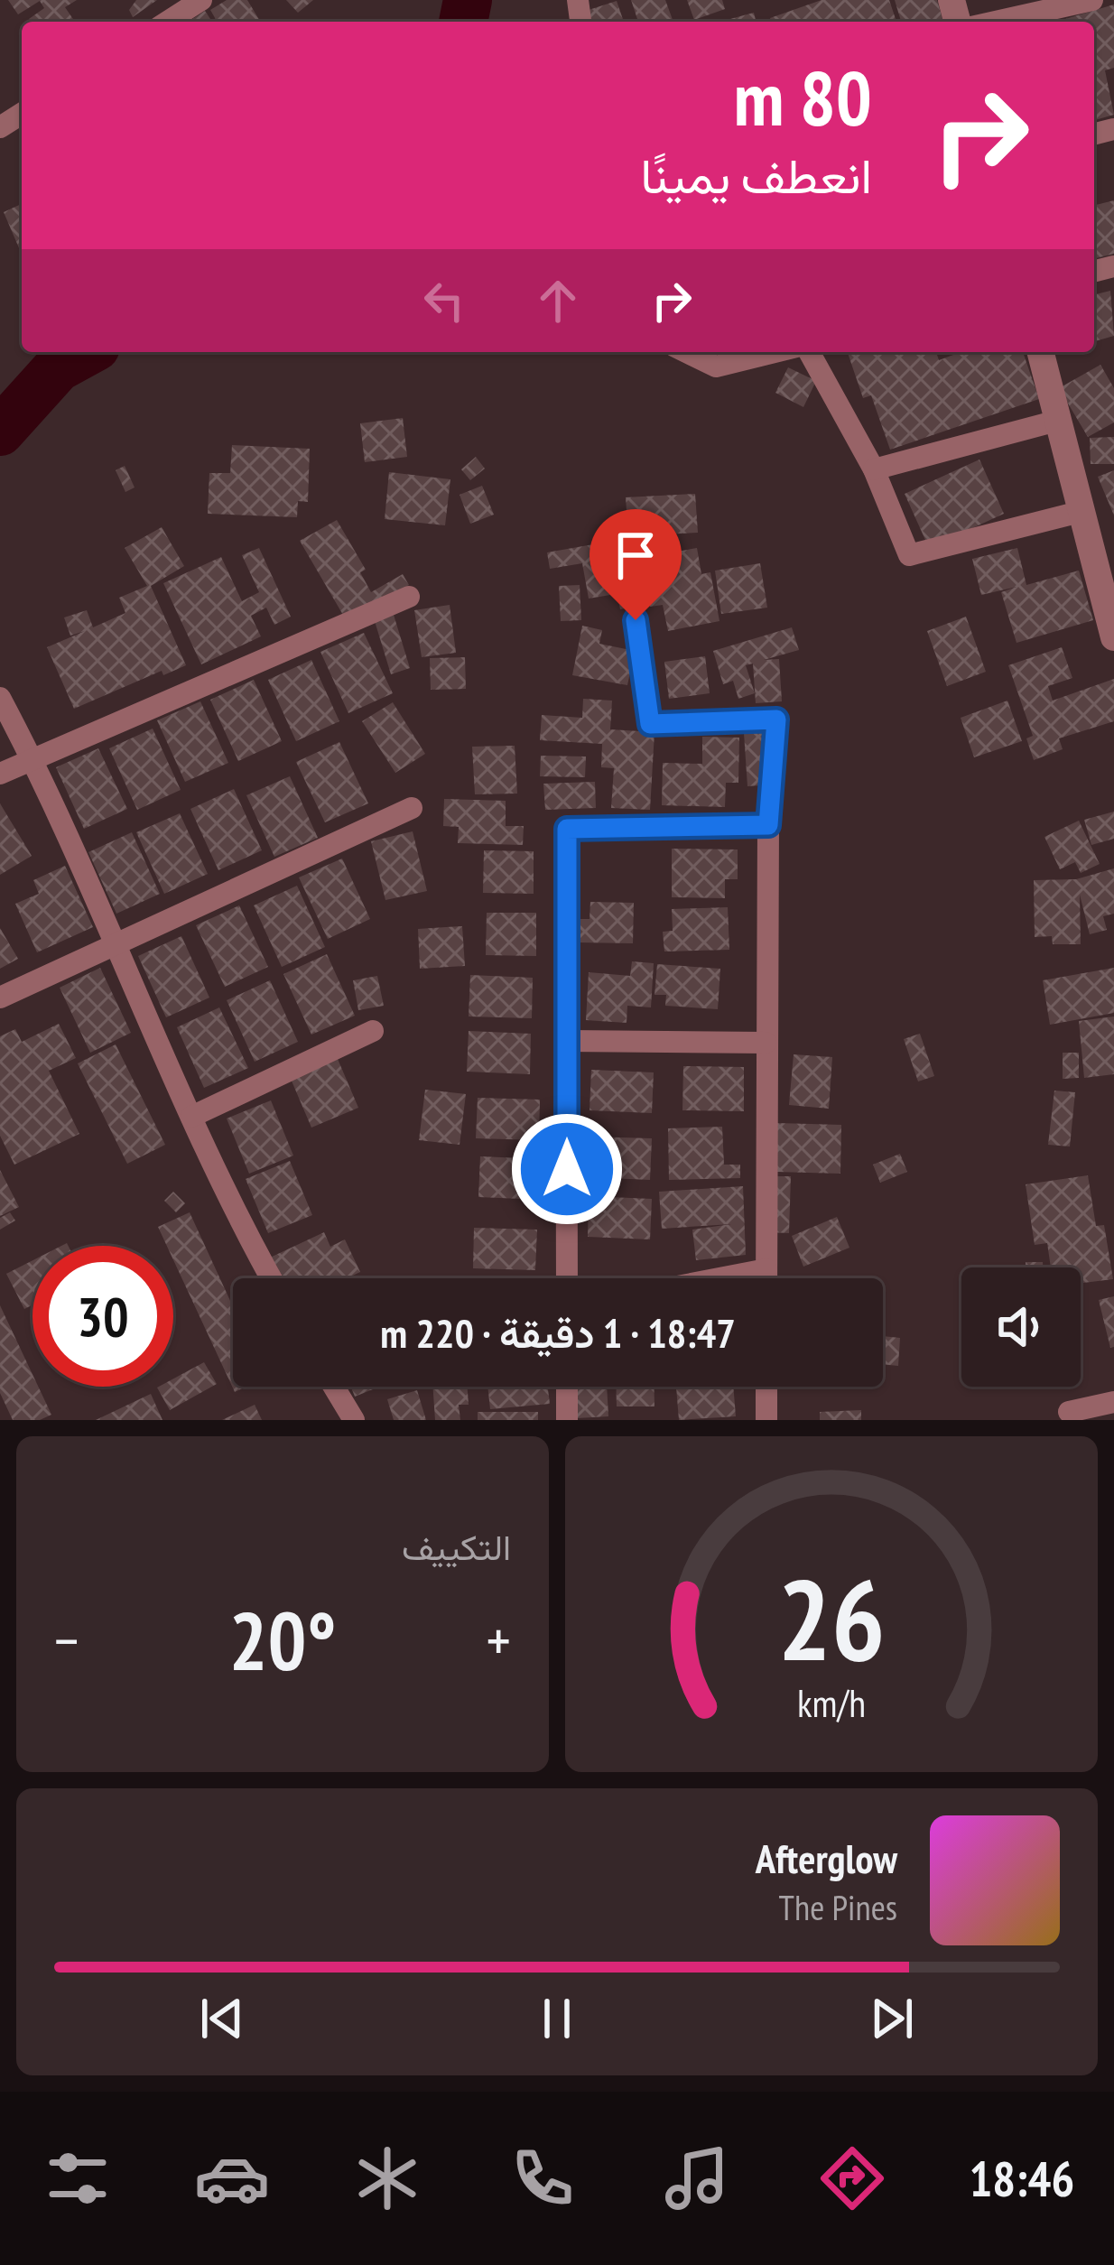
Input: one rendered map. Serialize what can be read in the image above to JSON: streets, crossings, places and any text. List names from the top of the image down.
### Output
{
  "page": {
    "turn": ["80 m", "انعطف يمينًا"],
    "limit": "30",
    "trip": "18:47 · 1 دقيقة · 220 m",
    "tile": "التكييف",
    "heat": ["−", "20°", "+"],
    "song": ["Afterglow", "The Pines"],
    "tabs": "18:46",
    "gauge": ["26", "km/h"]
  }
}
